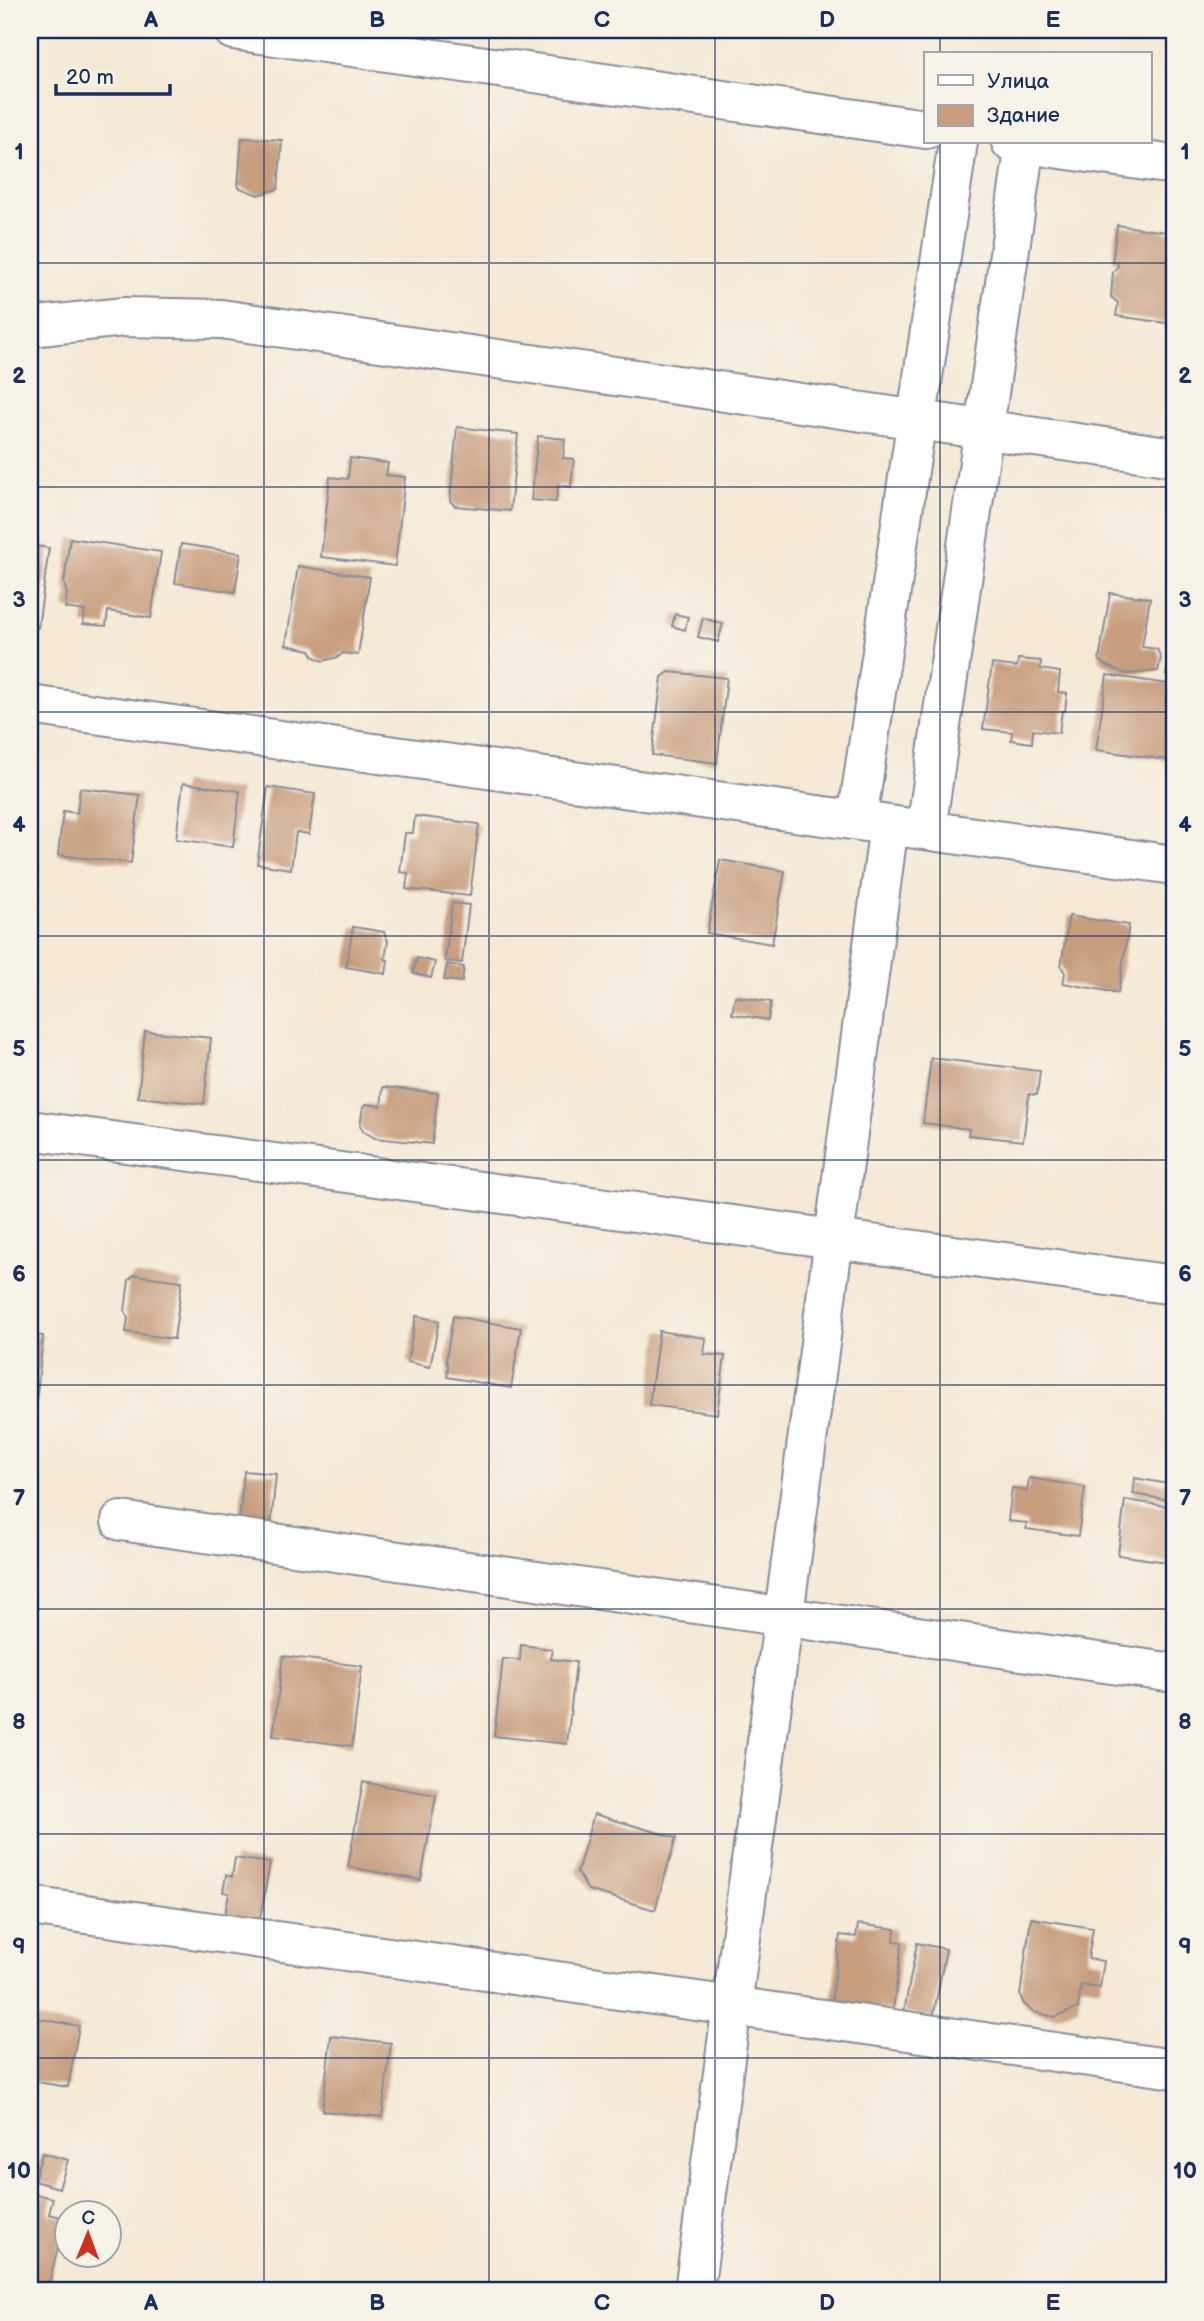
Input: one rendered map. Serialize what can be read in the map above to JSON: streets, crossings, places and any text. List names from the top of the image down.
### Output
{
  "legend": ["Улица", "Здание"],
  "scale_bar": "20 m",
  "north": "top",
  "grid": {
    "columns": [
      "A",
      "B",
      "C",
      "D",
      "E"
    ],
    "rows": [
      "1",
      "2",
      "3",
      "4",
      "5",
      "6",
      "7",
      "8",
      "9",
      "10"
    ]
  }
}
